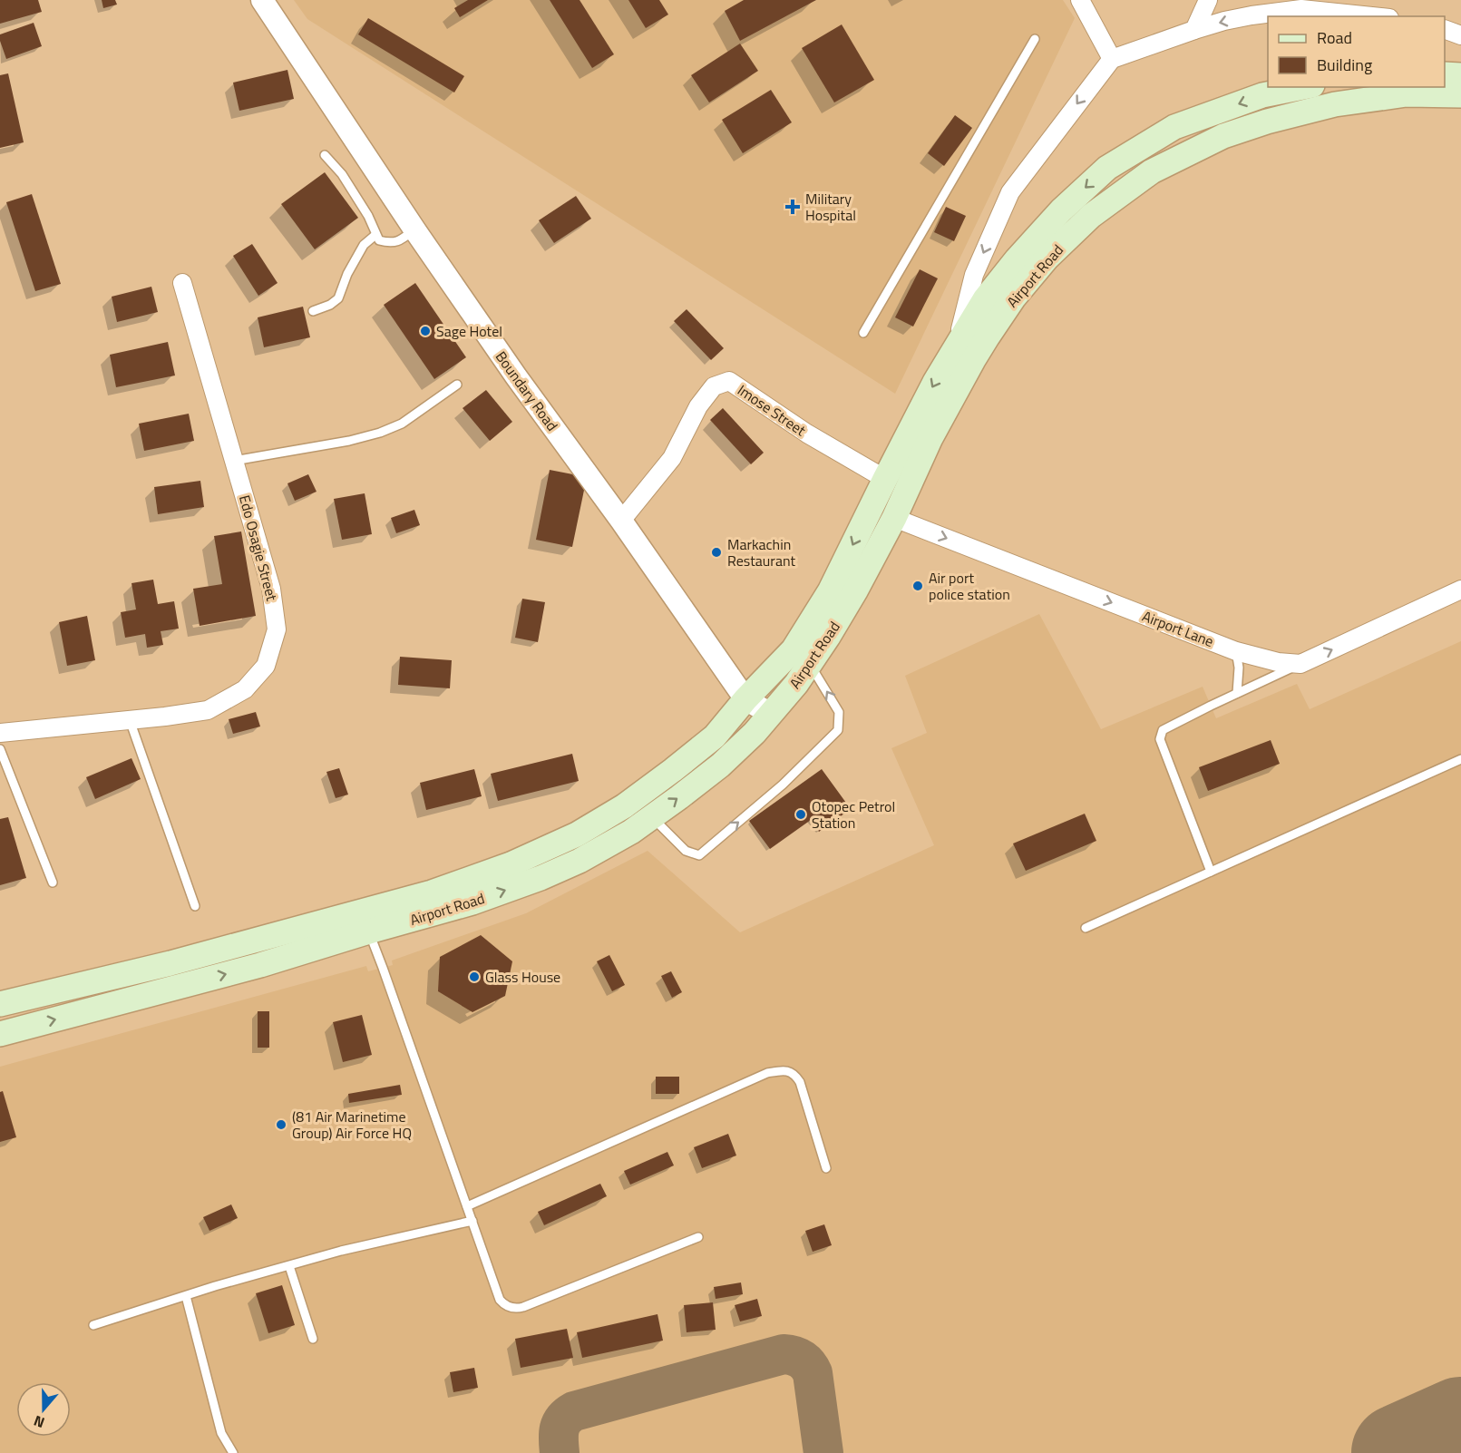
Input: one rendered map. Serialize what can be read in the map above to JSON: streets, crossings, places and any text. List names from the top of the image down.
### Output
{
  "streets": {
    "main road": ["Airport Road"],
    "street": [
      "Boundary Road",
      "Imose Street",
      "Edo Osagie Street",
      "Airport Lane"
    ]
  },
  "crossings": [
    ["Airport Road", "Boundary Road"],
    ["Airport Road", "Imose Street"],
    ["Airport Road", "Airport Lane"],
    ["Boundary Road", "Imose Street"]
  ],
  "one_way": ["Airport Lane"],
  "places": {
    "health": ["Military Hospital"],
    "other": [
      "Sage Hotel",
      "Markachin Restaurant",
      "Air port police station",
      "Otopec Petrol Station",
      "Glass House",
      "(81 Air Marinetime Group) Air Force HQ"
    ]
  },
  "legend": ["Road", "Building"],
  "north": "bottom"
}
